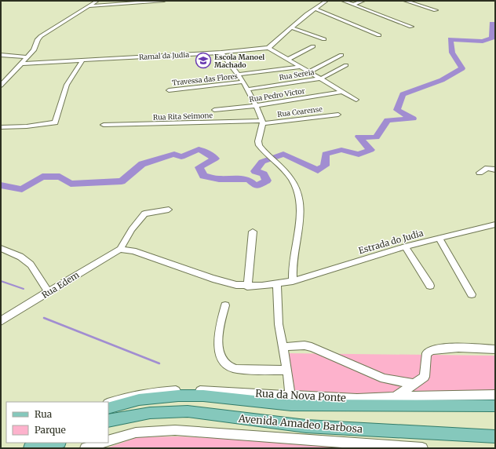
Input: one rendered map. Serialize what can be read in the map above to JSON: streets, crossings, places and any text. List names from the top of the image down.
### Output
{
  "streets": {
    "main road": ["Avenida Amadeo Barbosa"],
    "street": [
      "Ramal da Judia",
      "Rua Sereia",
      "Travessa das Flores",
      "Rua Pedro Victor",
      "Rua Cearense",
      "Rua Rita Seimone",
      "Estrada do Judia",
      "Rua Edem",
      "Rua da Nova Ponte"
    ]
  },
  "crossings": [
    ["Rua Cearense", "Rua Rita Seimone"],
    ["Rua da Nova Ponte", "Avenida Amadeo Barbosa"]
  ],
  "places": {
    "school or university": ["Escola Manoel Machado"]
  },
  "legend": ["Rua", "Parque"]
}
